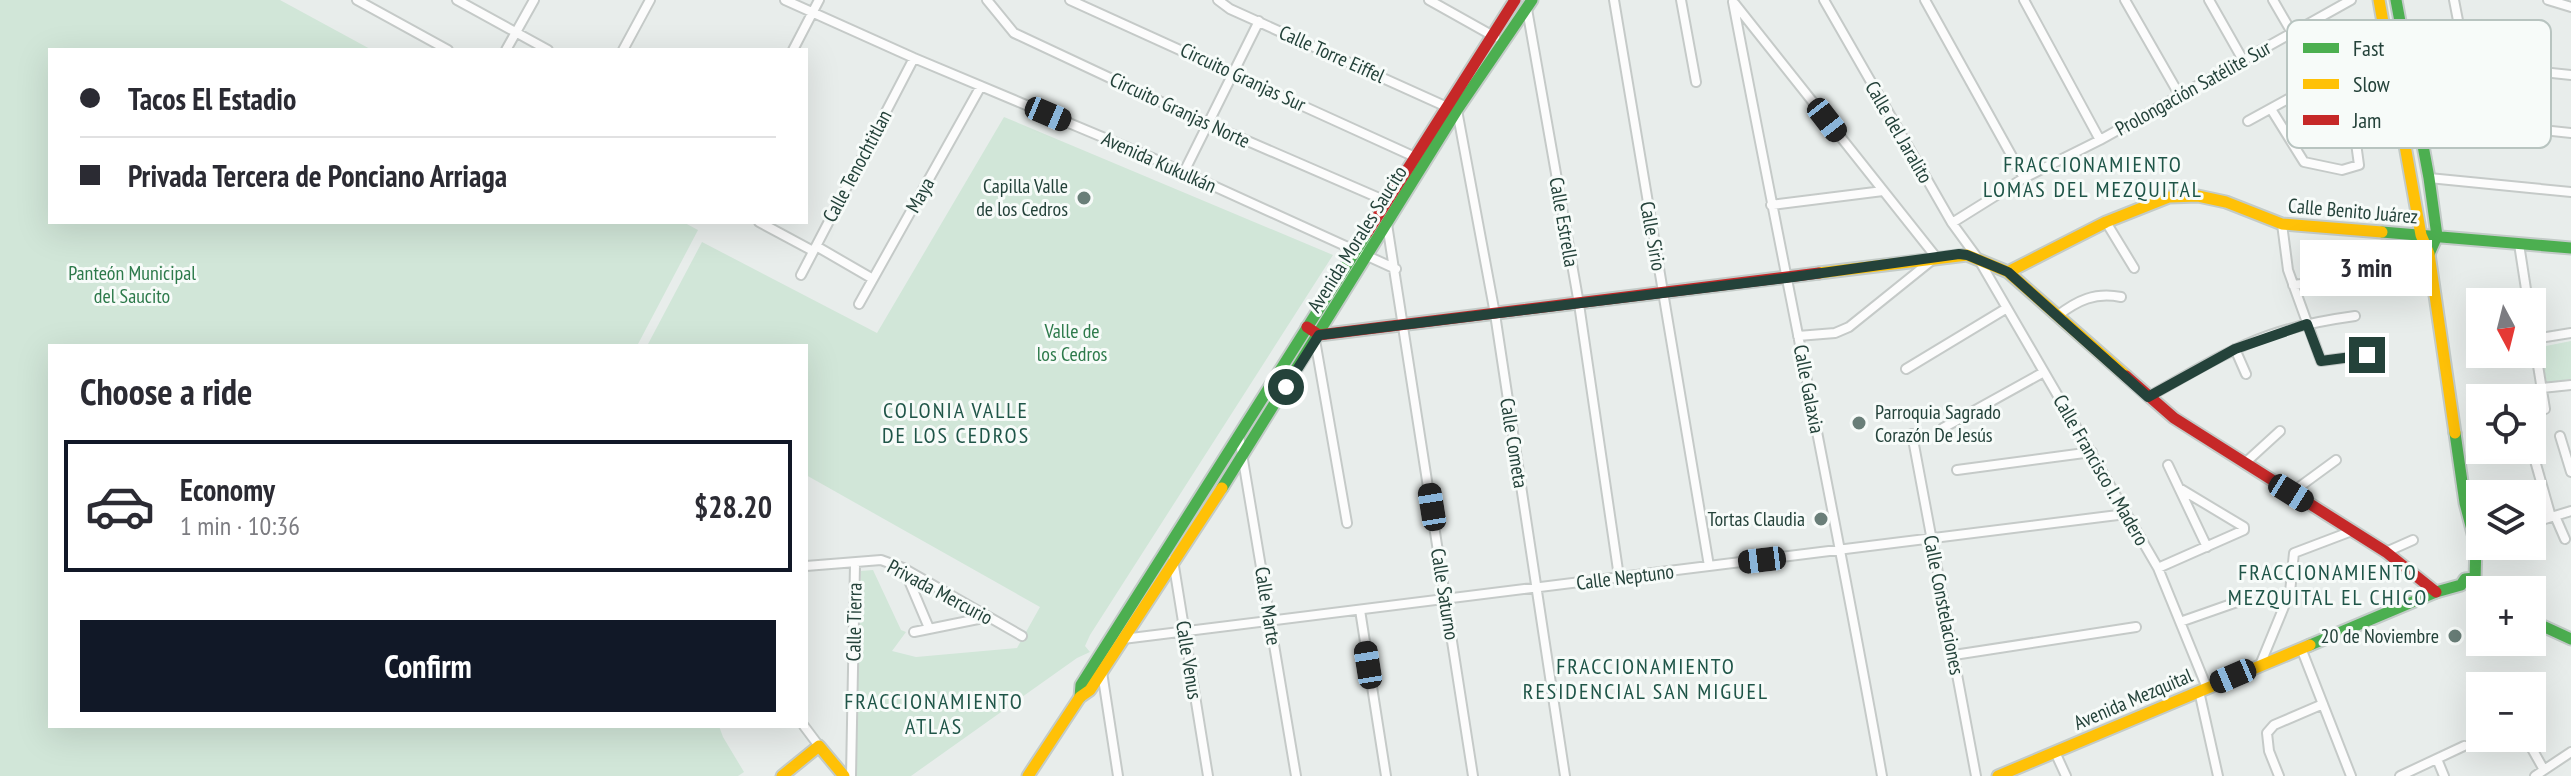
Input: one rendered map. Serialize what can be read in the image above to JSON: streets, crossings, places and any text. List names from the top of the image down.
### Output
{
  "streets": {
    "street": [
      "Calle Torre Eiffel",
      "Circuito Granjas Sur",
      "Prolongación Satélite Sur",
      "Circuito Granjas Norte",
      "Calle del Jaralito",
      "Avenida Kukulkán",
      "Calle Tenochtitlan",
      "Maya",
      "Calle Benito Juárez",
      "Calle Estrella",
      "Calle Sirio",
      "Avenida Morales Saucito",
      "Calle Galaxia",
      "Calle Cometa",
      "Calle Francisco I. Madero",
      "Calle Neptuno",
      "Privada Mercurio",
      "Calle Saturno",
      "Calle Constelaciones",
      "Calle Marte",
      "Calle Tierra",
      "Calle Venus",
      "Avenida Mezquital"
    ]
  },
  "crossings": [
    ["Calle Torre Eiffel", "Avenida Morales Saucito"],
    ["Calle Torre Eiffel", "Calle Cometa"],
    ["Circuito Granjas Sur", "Avenida Morales Saucito"],
    ["Prolongación Satélite Sur", "Calle del Jaralito"],
    ["Circuito Granjas Norte", "Avenida Morales Saucito"],
    ["Calle del Jaralito", "Calle Francisco I. Madero"],
    ["Avenida Kukulkán", "Calle Tenochtitlan"],
    ["Avenida Kukulkán", "Maya"],
    ["Avenida Kukulkán", "Avenida Morales Saucito"],
    ["Calle Estrella", "Avenida Morales Saucito"],
    ["Calle Estrella", "Calle Neptuno"],
    ["Calle Sirio", "Calle Neptuno"],
    ["Avenida Morales Saucito", "Calle Cometa"],
    ["Avenida Morales Saucito", "Calle Neptuno"],
    ["Avenida Morales Saucito", "Calle Saturno"],
    ["Avenida Morales Saucito", "Calle Marte"],
    ["Avenida Morales Saucito", "Calle Venus"],
    ["Calle Galaxia", "Calle Neptuno"],
    ["Calle Cometa", "Calle Neptuno"],
    ["Calle Francisco I. Madero", "Calle Neptuno"],
    ["Calle Francisco I. Madero", "Avenida Mezquital"],
    ["Calle Neptuno", "Calle Saturno"],
    ["Calle Neptuno", "Calle Constelaciones"],
    ["Calle Neptuno", "Calle Marte"],
    ["Calle Neptuno", "Calle Venus"],
    ["Privada Mercurio", "Calle Tierra"]
  ],
  "districts": [
    "FRACCIONAMIENTO LOMAS DEL MEZQUITAL",
    "COLONIA VALLE DE LOS CEDROS",
    "FRACCIONAMIENTO MEZQUITAL EL CHICO",
    "FRACCIONAMIENTO RESIDENCIAL SAN MIGUEL",
    "FRACCIONAMIENTO ATLAS"
  ],
  "parks": ["Panteón Municipal del Saucito", "Valle de los Cedros"],
  "places": [
    "Capilla Valle de los Cedros",
    "Parroquia Sagrado Corazón De Jesús",
    "Tortas Claudia",
    "20 de Noviembre"
  ],
  "legend": ["Fast", "Slow", "Jam"],
  "north": "bottom",
  "page": {
    "banner": ["Tacos El Estadio", "Privada Tercera de Ponciano Arriaga"],
    "bubble": "3 min",
    "map_buttons": ["+", "−"],
    "heading": "Choose a ride",
    "list": [
      {
        "name": "Economy",
        "note": "1 min · 10:36",
        "value": "$28.20"
      }
    ],
    "buttons": "Confirm"
  }
}
